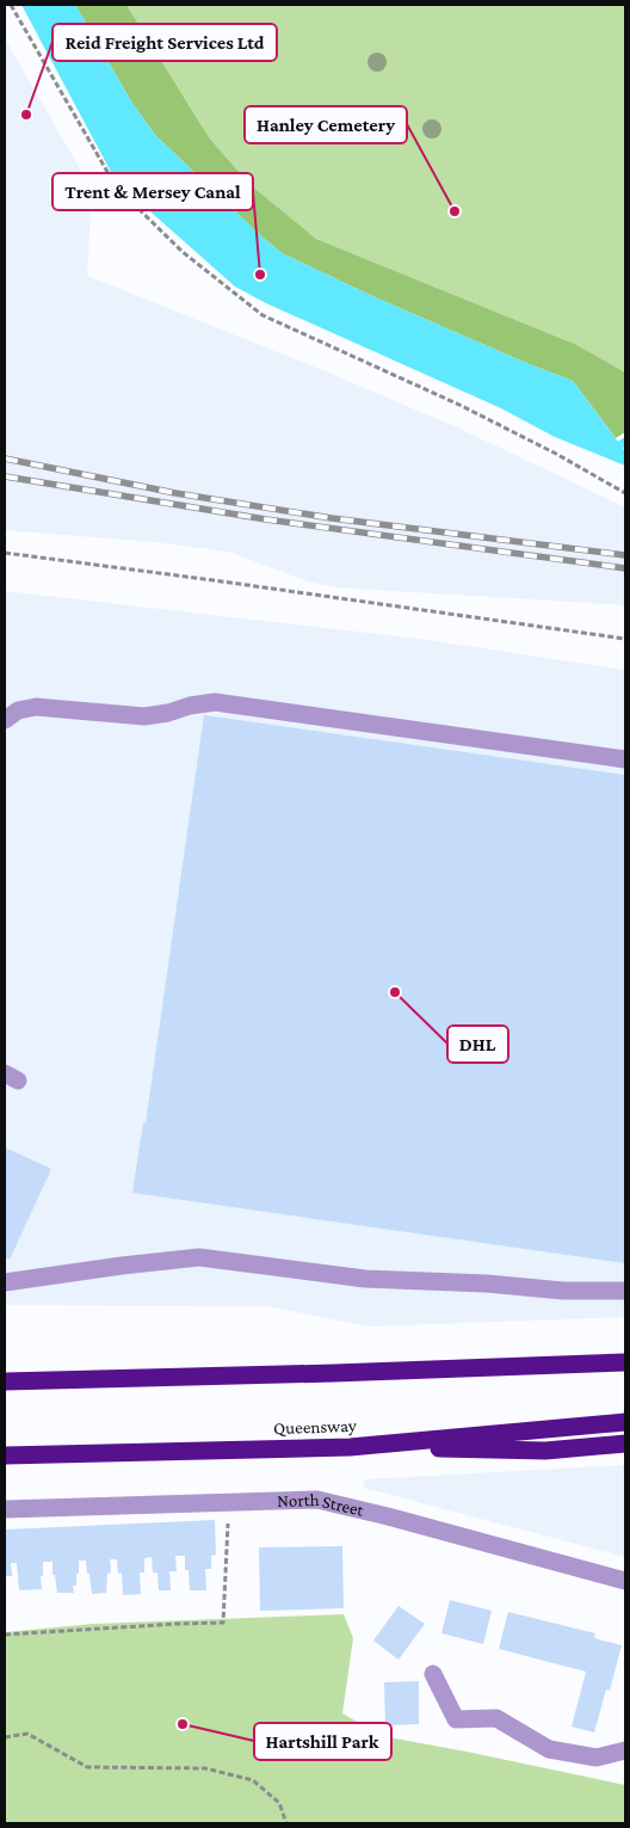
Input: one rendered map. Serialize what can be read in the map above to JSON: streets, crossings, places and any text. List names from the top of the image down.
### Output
{
  "streets": {
    "highway": ["Queensway"],
    "street": ["North Street"]
  },
  "places": [
    "Reid Freight Services Ltd",
    "Hanley Cemetery",
    "Trent & Mersey Canal",
    "DHL",
    "Hartshill Park"
  ]
}
